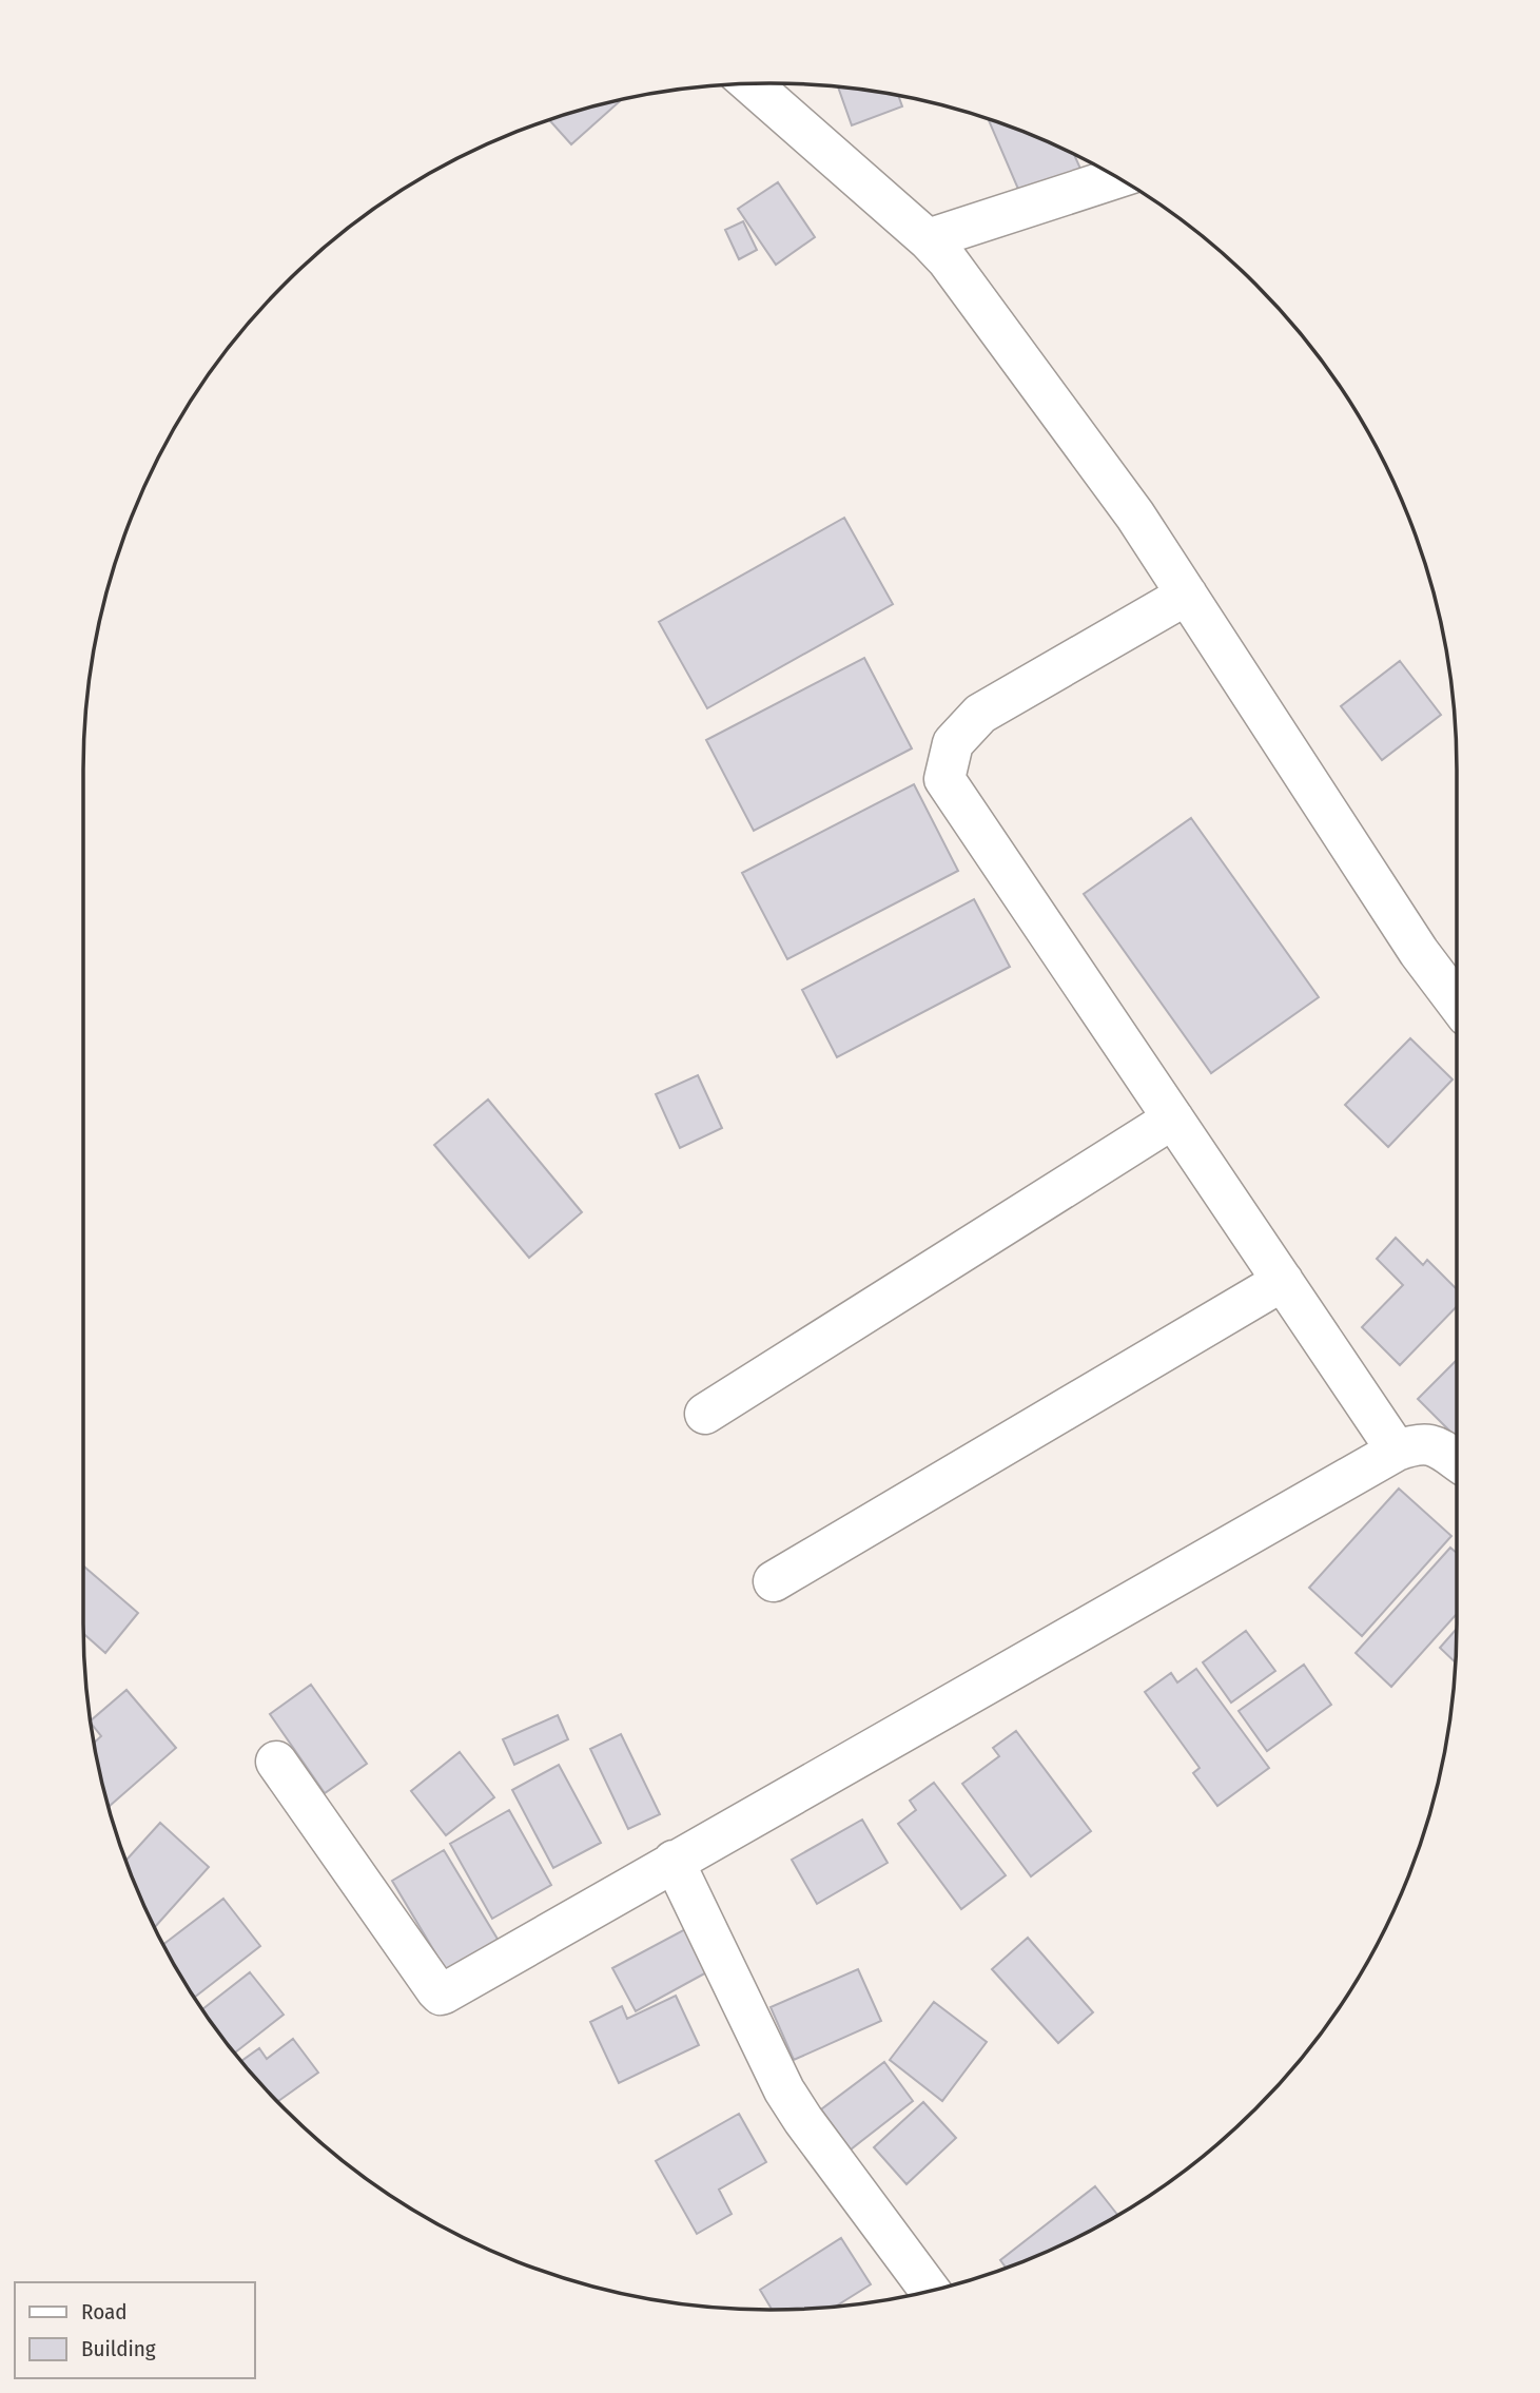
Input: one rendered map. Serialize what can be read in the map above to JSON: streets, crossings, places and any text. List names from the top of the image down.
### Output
{
  "legend": ["Road", "Building"]
}
